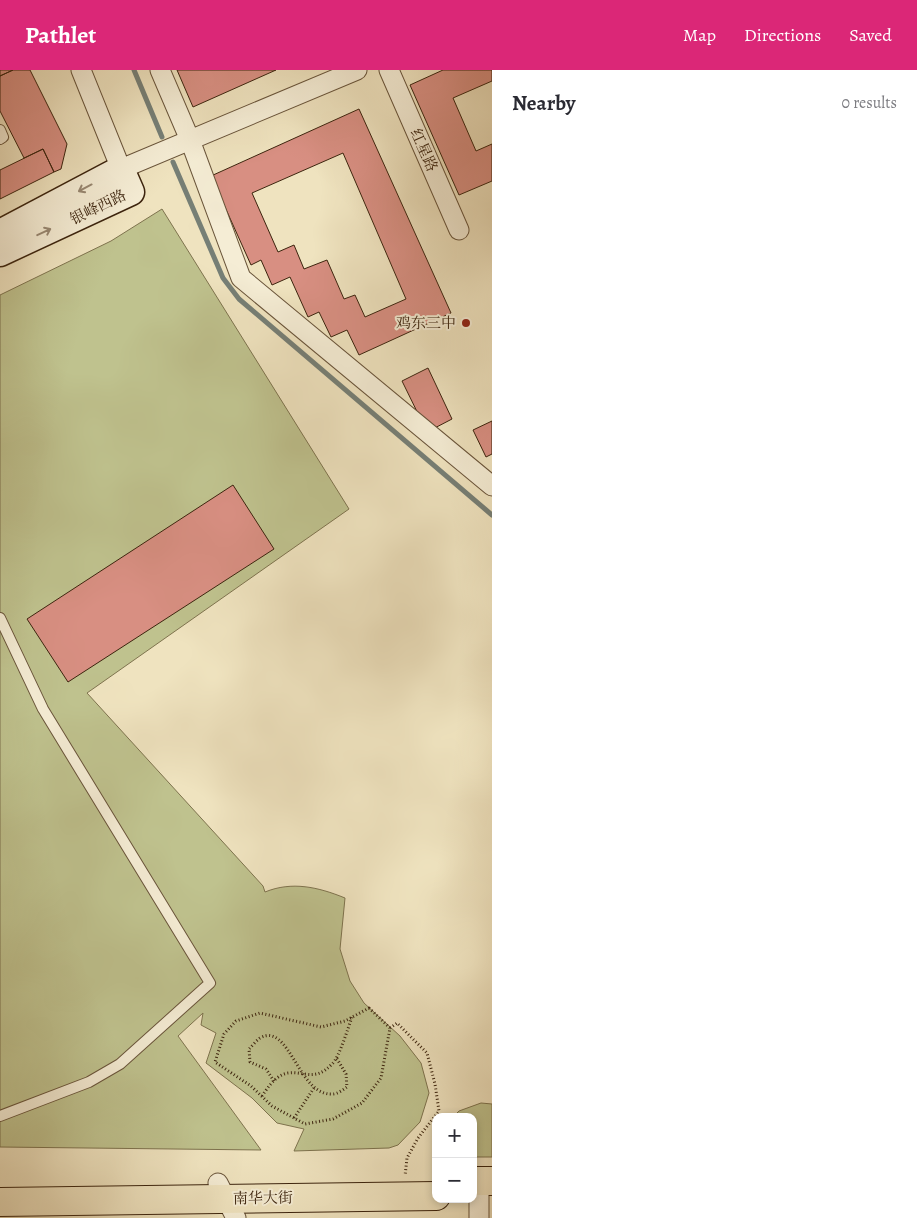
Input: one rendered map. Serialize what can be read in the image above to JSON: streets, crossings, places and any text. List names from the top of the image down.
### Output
{
  "streets": {
    "highway": ["南华大街"],
    "street": ["红星路", "银峰西路"]
  },
  "places": ["鸡东三中"],
  "page": {
    "header": "Pathlet",
    "nav": ["Map", "Directions", "Saved"],
    "heading": ["Nearby", "0 results"],
    "map_buttons": ["+", "−"]
  }
}
